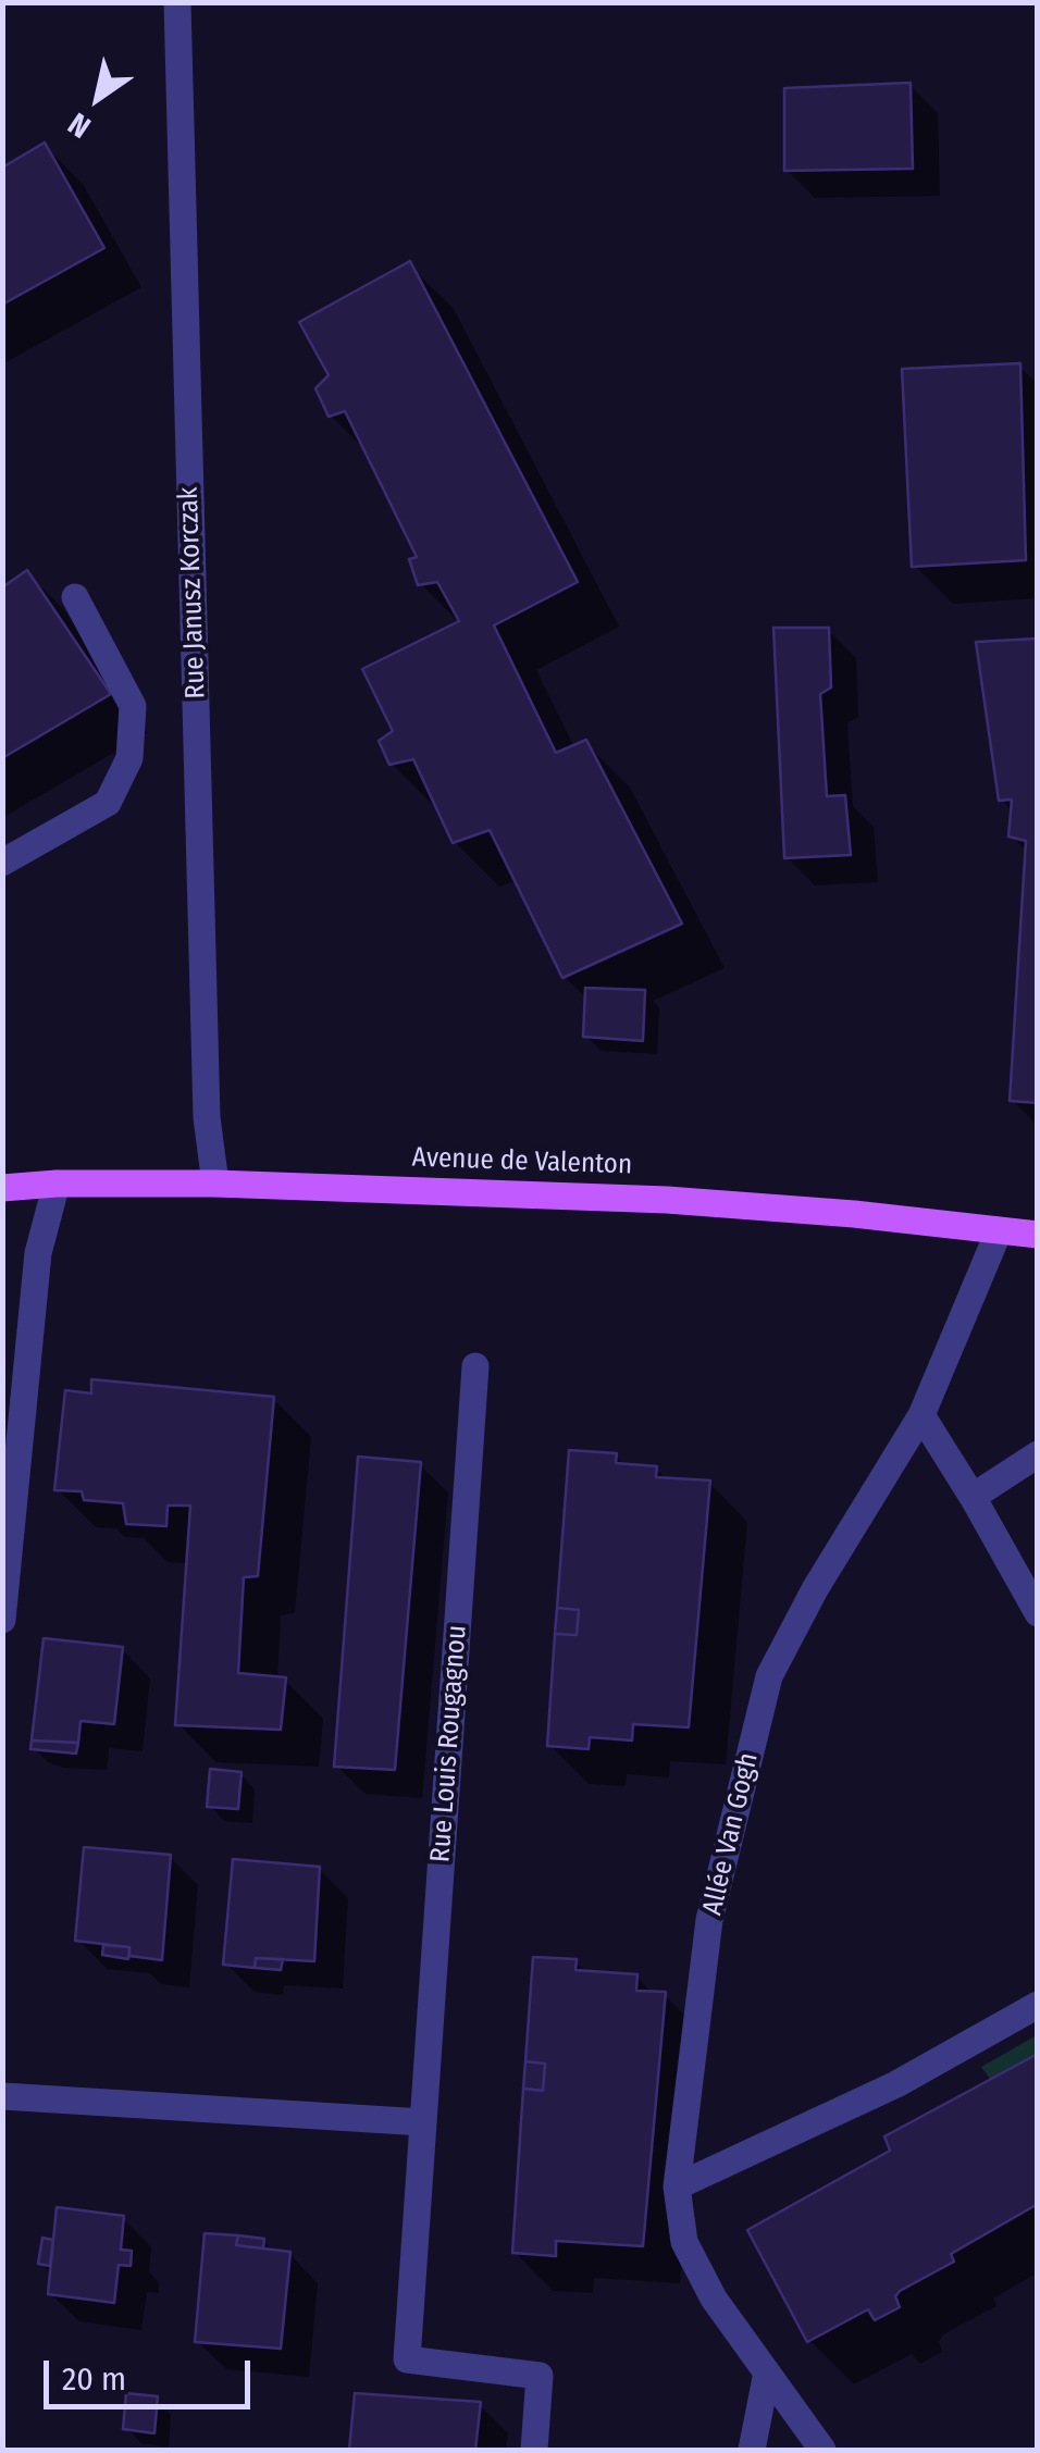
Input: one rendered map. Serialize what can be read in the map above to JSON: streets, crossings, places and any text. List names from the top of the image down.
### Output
{
  "streets": {
    "main road": ["Avenue de Valenton"],
    "street": ["Rue Janusz Korczak", "Rue Louis Rougagnou", "Allée Van Gogh"]
  },
  "crossings": [
    ["Rue Janusz Korczak", "Avenue de Valenton"],
    ["Avenue de Valenton", "Allée Van Gogh"]
  ],
  "scale_bar": "20 m",
  "north": "bottom left"
}
